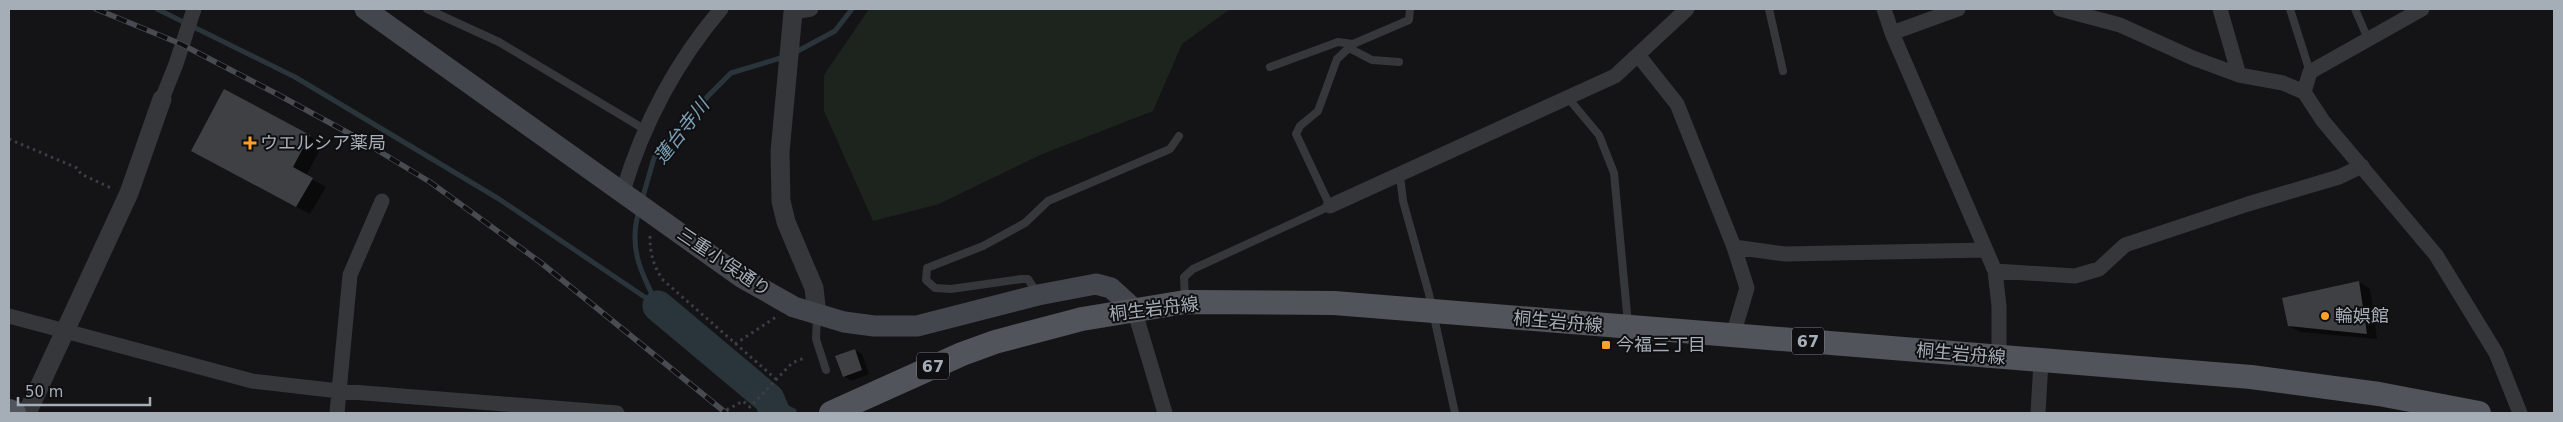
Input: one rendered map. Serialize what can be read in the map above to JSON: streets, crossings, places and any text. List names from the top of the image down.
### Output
{
  "streets": {
    "main road": ["三重小俣通り", "桐生岩舟線", "67"]
  },
  "crossings": [
    ["三重小俣通り", "桐生岩舟線"]
  ],
  "water": ["蓮台寺川"],
  "places": {
    "health": ["ウエルシア薬局"],
    "other": ["輪娯館"],
    "transit": ["今福三丁目"]
  },
  "scale_bar": "50 m"
}
